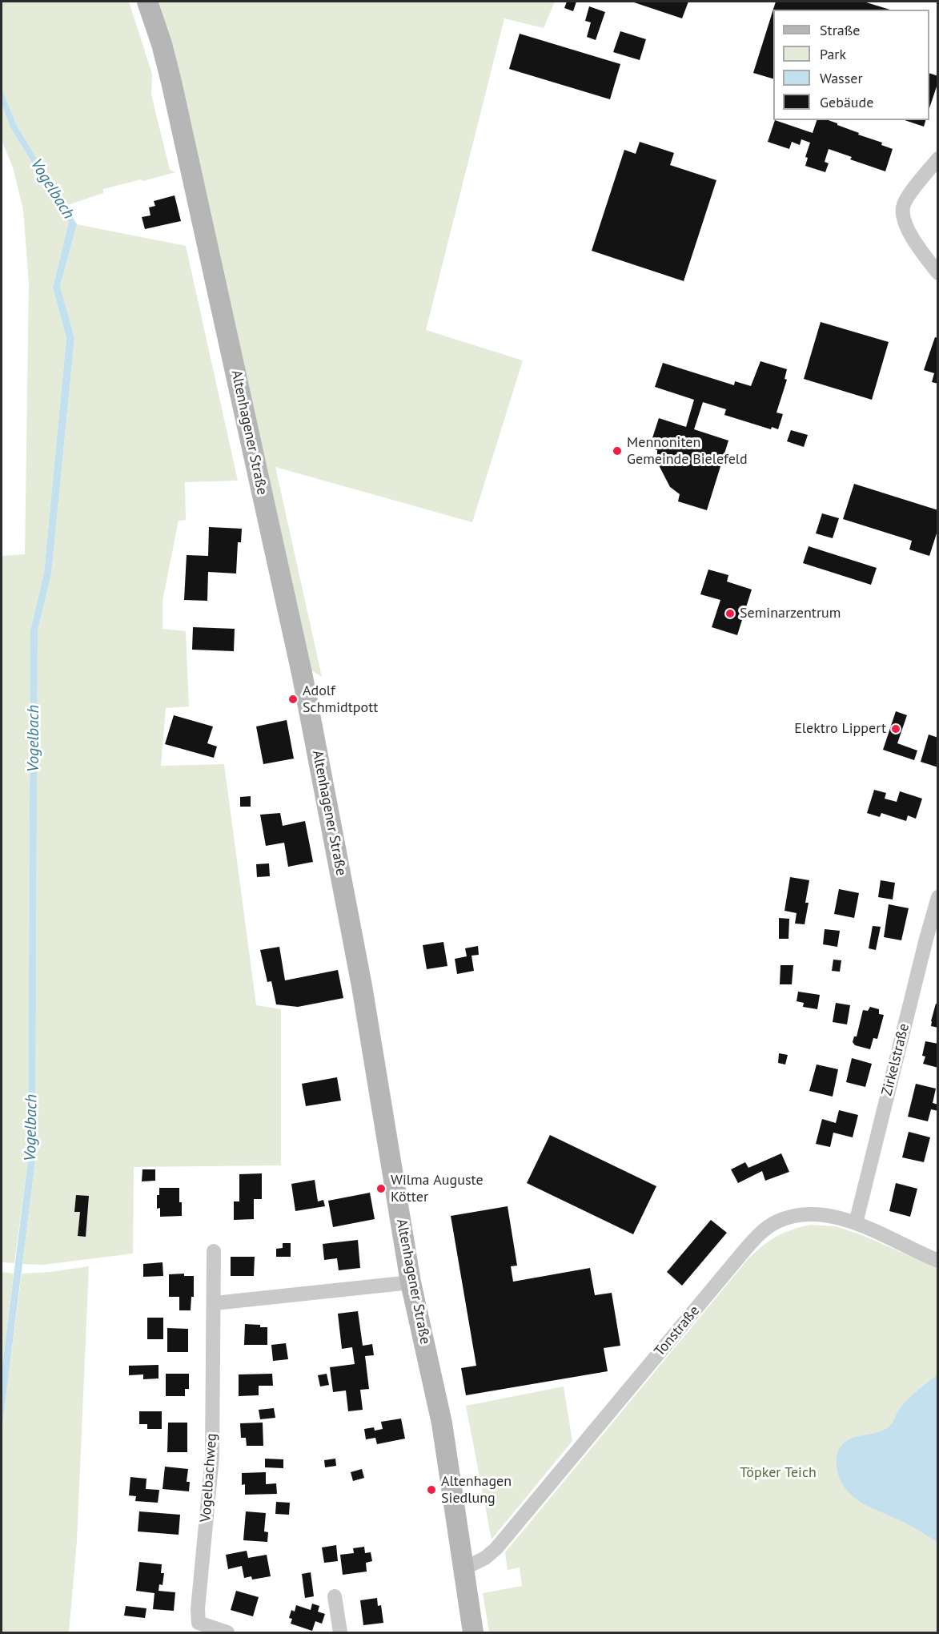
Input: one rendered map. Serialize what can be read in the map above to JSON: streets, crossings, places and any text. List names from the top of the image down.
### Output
{
  "streets": {
    "main road": ["Altenhagener Straße"],
    "street": ["Zirkelstraße", "Tonstraße", "Vogelbachweg"]
  },
  "crossings": [
    ["Altenhagener Straße", "Tonstraße"],
    ["Zirkelstraße", "Tonstraße"]
  ],
  "water": ["Vogelbach"],
  "parks": ["Töpker Teich"],
  "places": [
    "Mennoniten Gemeinde Bielefeld",
    "Seminarzentrum",
    "Adolf Schmidtpott",
    "Elektro Lippert",
    "Wilma Auguste Kötter",
    "Altenhagen Siedlung"
  ],
  "legend": [
    "Straße",
    "Park",
    "Wasser",
    "Gebäude"
  ]
}
